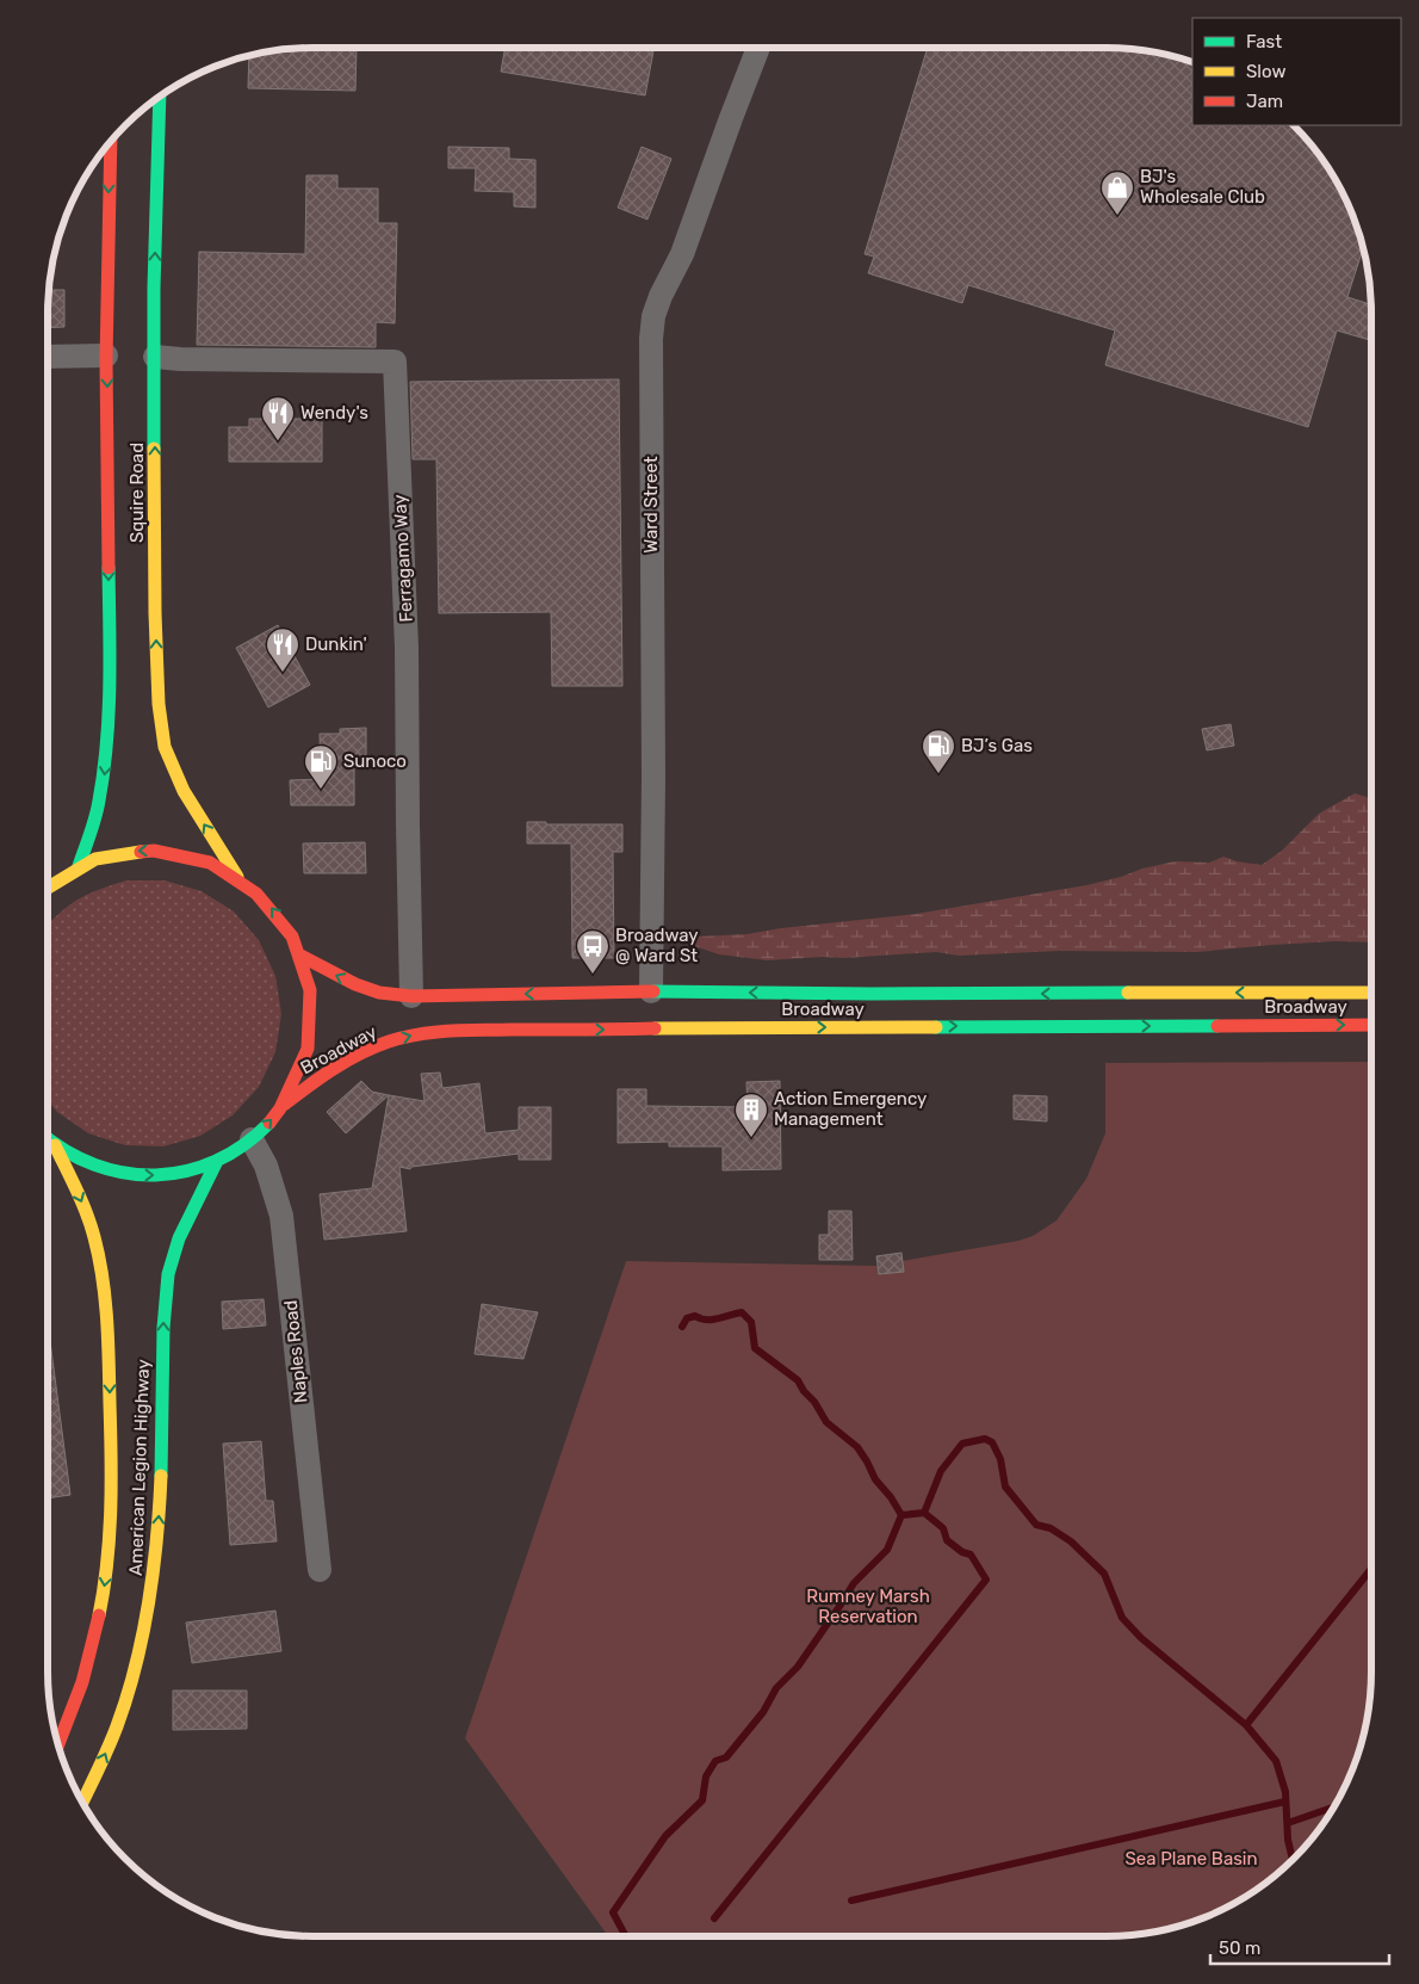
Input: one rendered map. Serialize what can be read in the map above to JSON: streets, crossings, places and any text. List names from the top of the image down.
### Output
{
  "streets": {
    "main road": ["Squire Road", "Broadway", "American Legion Highway"],
    "street": ["Ward Street", "Ferragamo Way", "Naples Road"]
  },
  "crossings": [
    ["Squire Road", "Ferragamo Way"],
    ["Ward Street", "Broadway"],
    ["Ferragamo Way", "Broadway"]
  ],
  "parks": ["Rumney Marsh Reservation", "Sea Plane Basin"],
  "places": {
    "shop": ["BJ's Wholesale Club"],
    "restaurant": ["Wendy's", "Dunkin'"],
    "fuel station": ["BJ’s Gas", "Sunoco"],
    "bus stop": ["Broadway @ Ward St"],
    "building": ["Action Emergency Management"]
  },
  "legend": ["Fast", "Slow", "Jam"],
  "scale_bar": "50 m"
}
